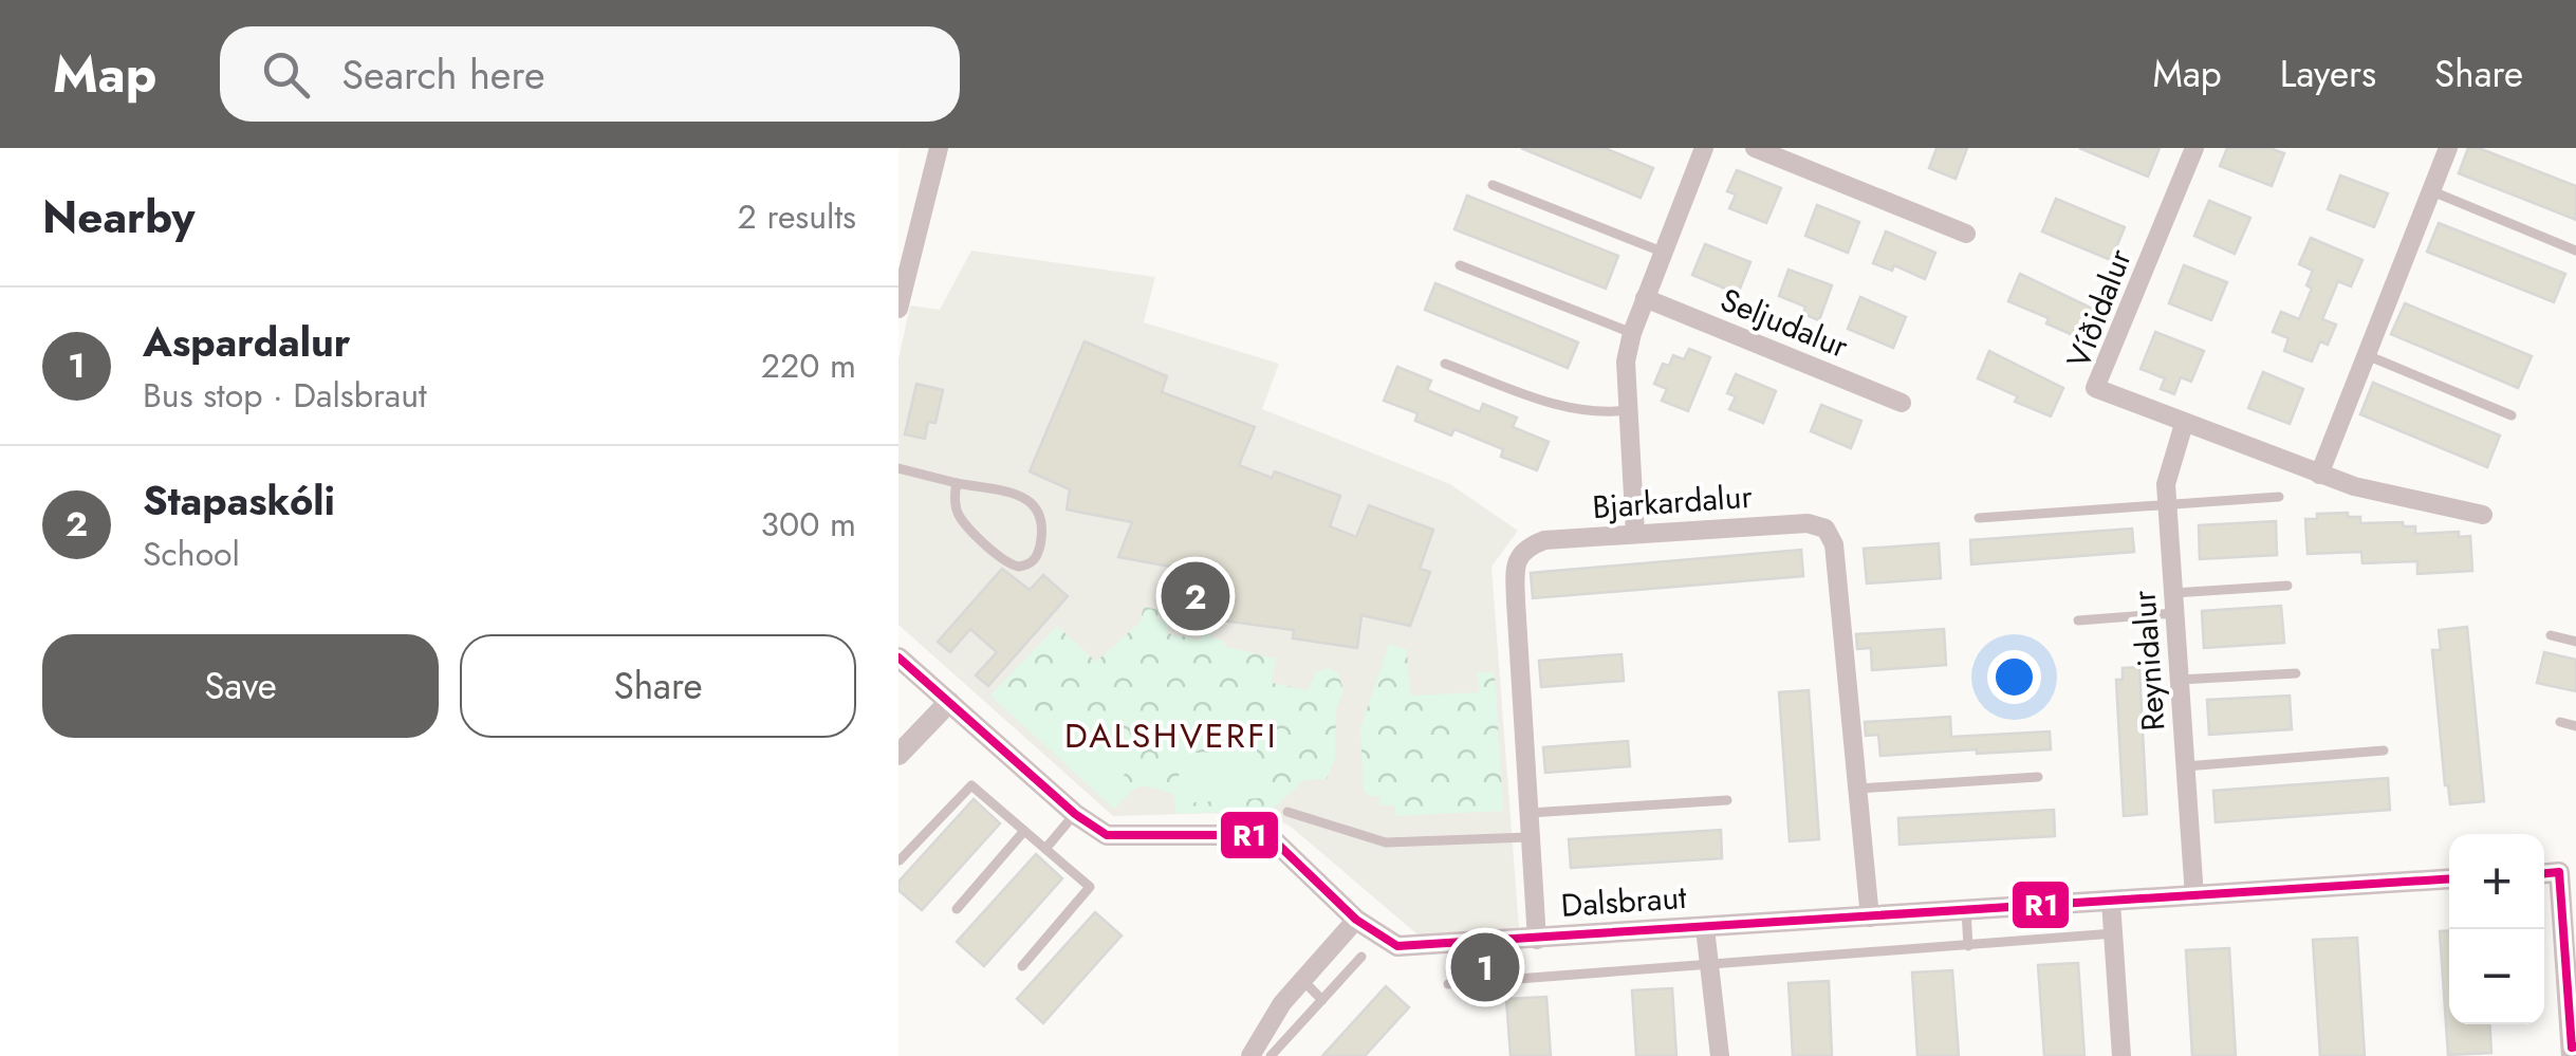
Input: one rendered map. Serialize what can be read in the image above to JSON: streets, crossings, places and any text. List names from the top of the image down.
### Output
{
  "streets": {
    "street": [
      "Víðidalur",
      "Seljudalur",
      "Bjarkardalur",
      "Reynidalur",
      "Dalsbraut"
    ]
  },
  "crossings": [
    ["Víðidalur", "Reynidalur"],
    ["Bjarkardalur", "Dalsbraut"],
    ["Reynidalur", "Dalsbraut"]
  ],
  "districts": ["DALSHVERFI"],
  "lines": ["transit line R1"],
  "page": {
    "header": "Map",
    "search": "Search here",
    "nav": ["Map", "Layers", "Share"],
    "heading": ["Nearby", "2 results"],
    "list": [
      {
        "mark": "1",
        "name": "Aspardalur",
        "note": "Bus stop · Dalsbraut",
        "value": "220 m"
      },
      {
        "mark": "2",
        "name": "Stapaskóli",
        "note": "School",
        "value": "300 m"
      }
    ],
    "pins": ["2", "1"],
    "buttons": ["Save", "Share"],
    "map_buttons": ["+", "−"]
  }
}
